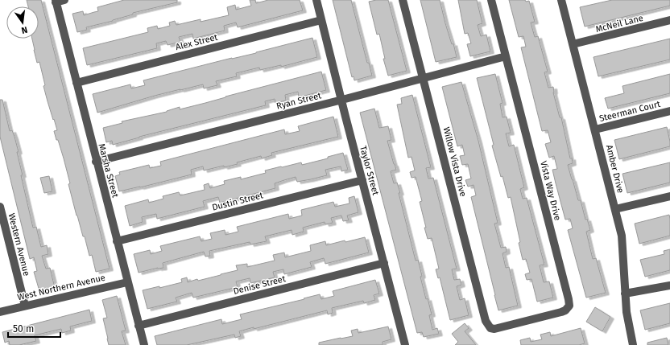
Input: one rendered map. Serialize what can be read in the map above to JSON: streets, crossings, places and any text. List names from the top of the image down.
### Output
{
  "streets": {
    "street": [
      "McNeil Lane",
      "Alex Street",
      "Ryan Street",
      "Steerman Court",
      "Willow Vista Drive",
      "Amber Drive",
      "Marsha Street",
      "Taylor Street",
      "Vista Way Drive",
      "Dustin Street",
      "Western Avenue",
      "Denise Street",
      "West Northern Avenue"
    ]
  },
  "crossings": [
    ["McNeil Lane", "Amber Drive"],
    ["Alex Street", "Marsha Street"],
    ["Alex Street", "Taylor Street"],
    ["Ryan Street", "Willow Vista Drive"],
    ["Ryan Street", "Marsha Street"],
    ["Ryan Street", "Taylor Street"],
    ["Ryan Street", "Vista Way Drive"],
    ["Steerman Court", "Amber Drive"],
    ["Willow Vista Drive", "Vista Way Drive"],
    ["Marsha Street", "Dustin Street"],
    ["Marsha Street", "Denise Street"],
    ["Marsha Street", "West Northern Avenue"],
    ["Taylor Street", "Dustin Street"],
    ["Taylor Street", "Denise Street"],
    ["Western Avenue", "West Northern Avenue"]
  ],
  "scale_bar": "50 m",
  "north": "bottom"
}
